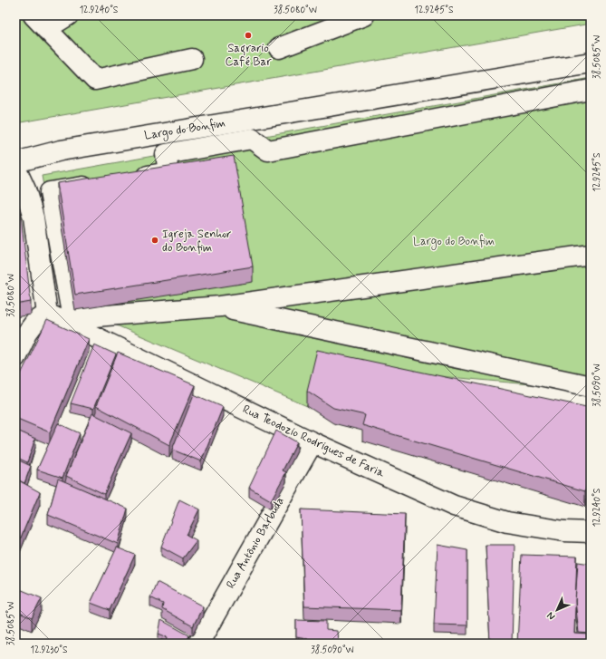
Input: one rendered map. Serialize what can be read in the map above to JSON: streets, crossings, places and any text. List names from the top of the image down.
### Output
{
  "streets": {
    "street": ["Largo do Bonfim", "Rua Teodozio Rodrigues de Faria", "Rua Antônio Barbuda"]
  },
  "crossings": [
    ["Rua Teodozio Rodrigues de Faria", "Rua Antônio Barbuda"]
  ],
  "parks": ["Largo do Bonfim"],
  "places": ["Sagrario Café Bar", "Igreja Senhor do Bonfim"],
  "north": "bottom left",
  "coordinates": [
    "12.9240°S",
    "38.5080°W",
    "12.9245°S",
    "38.5085°W",
    "38.5090°W",
    "12.9230°S"
  ]
}
